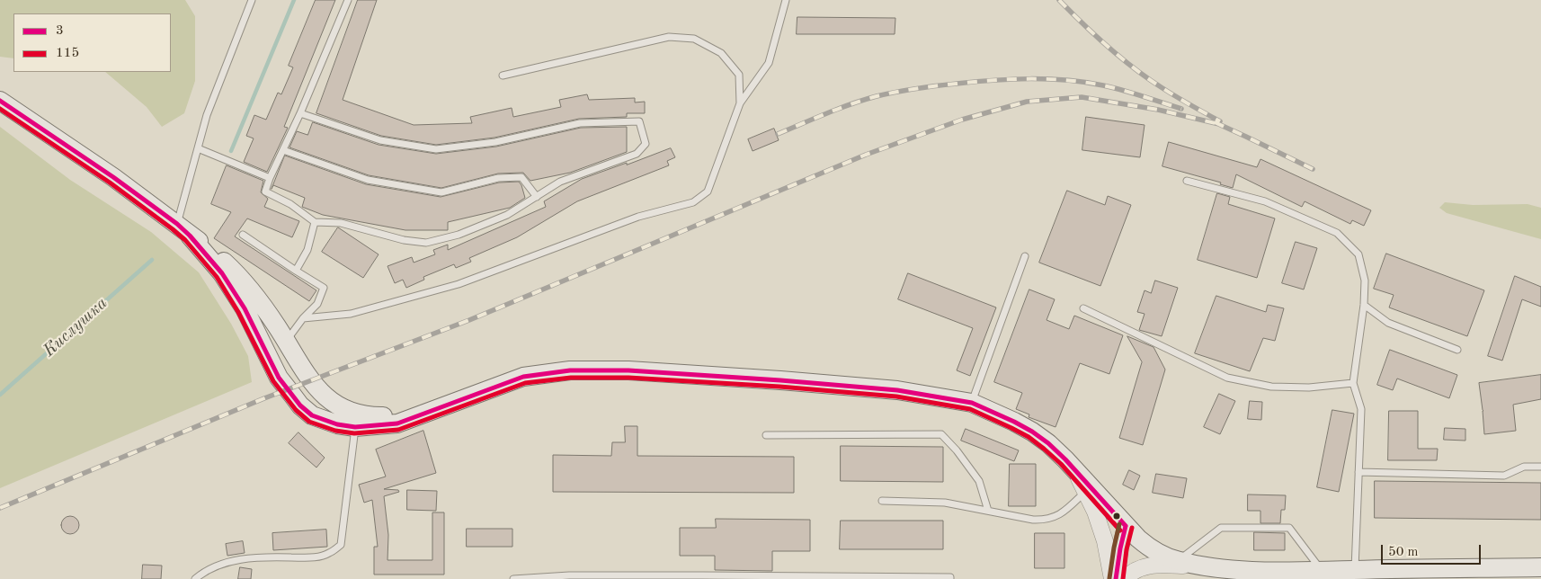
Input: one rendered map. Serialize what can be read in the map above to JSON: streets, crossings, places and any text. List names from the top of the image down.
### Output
{
  "water": ["Кислушка"],
  "lines": ["transit line 3", "transit line 115"],
  "legend": ["3", "115"],
  "scale_bar": "50 m"
}
